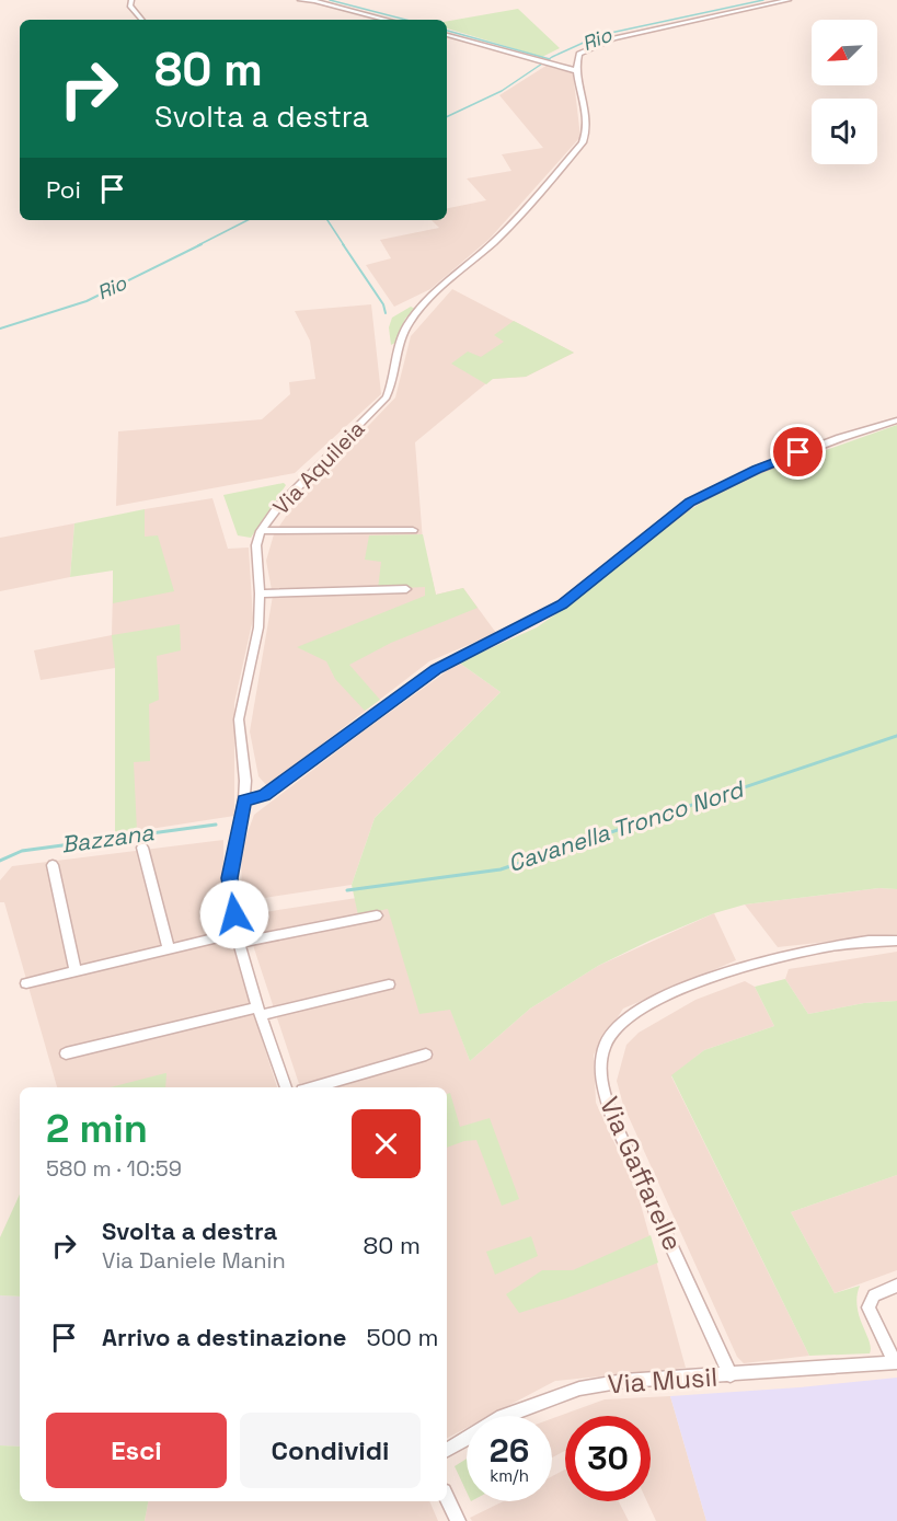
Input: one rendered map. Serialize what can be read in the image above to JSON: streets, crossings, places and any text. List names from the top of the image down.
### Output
{
  "streets": {
    "street": ["Via Aquileia", "Via Gaffarelle", "Via Musil"]
  },
  "crossings": [
    ["Via Gaffarelle", "Via Musil"]
  ],
  "water": ["Rio", "Cavanella Tronco Nord", "Bazzana"],
  "north": "bottom left",
  "page": {
    "turn": ["80 m", "Svolta a destra"],
    "then": "Poi",
    "heading": ["2 min", "580 m · 10:59"],
    "list": [
      {
        "name": "Svolta a destra",
        "note": "Via Daniele Manin",
        "value": "80 m"
      },
      {
        "name": "Arrivo a destinazione",
        "value": "500 m"
      }
    ],
    "buttons": ["Esci", "Condividi"],
    "speed": "26 km/h",
    "limit": "30"
  }
}
